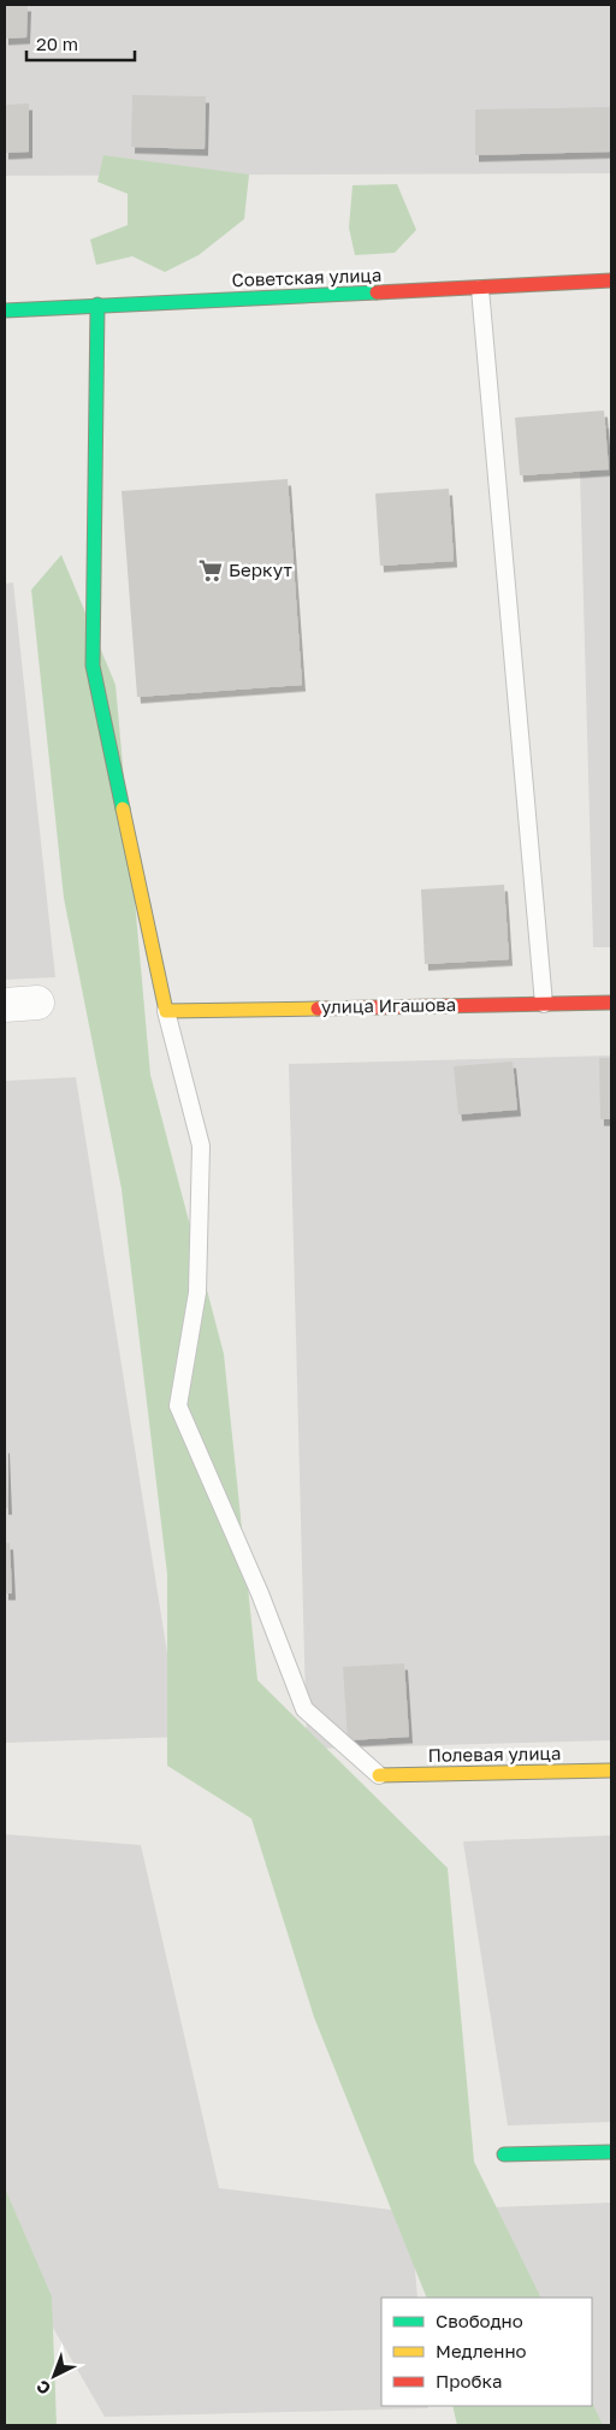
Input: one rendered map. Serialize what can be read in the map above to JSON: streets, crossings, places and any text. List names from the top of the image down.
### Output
{
  "streets": {
    "street": ["Советская улица", "улица Игашова", "Полевая улица"]
  },
  "places": {
    "supermarket": ["Беркут"]
  },
  "legend": ["Свободно", "Медленно", "Пробка"],
  "scale_bar": "20 m",
  "north": "bottom left"
}
